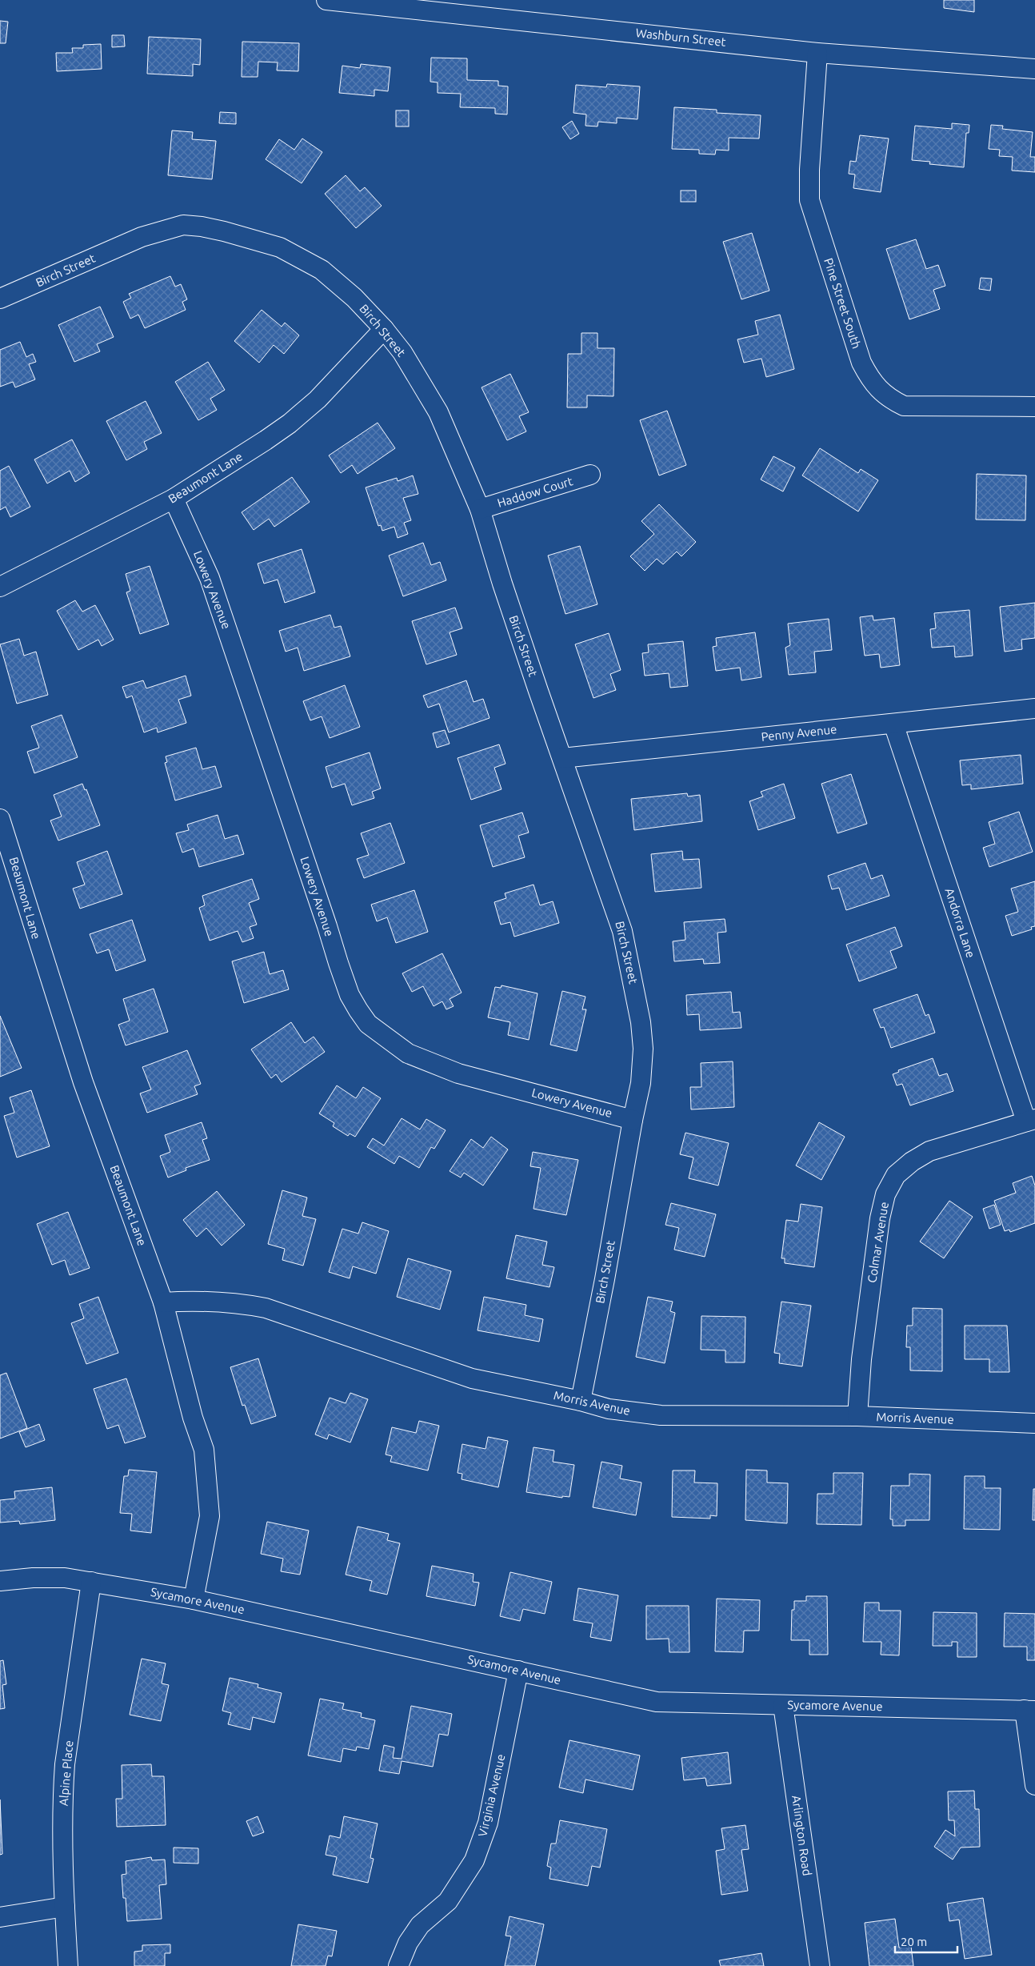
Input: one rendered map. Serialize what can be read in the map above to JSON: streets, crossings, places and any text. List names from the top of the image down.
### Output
{
  "streets": {
    "street": [
      "Washburn Street",
      "Birch Street",
      "Pine Street South",
      "Beaumont Lane",
      "Haddow Court",
      "Lowery Avenue",
      "Penny Avenue",
      "Andorra Lane",
      "Colmar Avenue",
      "Morris Avenue",
      "Sycamore Avenue",
      "Alpine Place",
      "Virginia Avenue",
      "Arlington Road"
    ]
  },
  "crossings": [
    ["Washburn Street", "Pine Street South"],
    ["Birch Street", "Beaumont Lane"],
    ["Birch Street", "Haddow Court"],
    ["Birch Street", "Lowery Avenue"],
    ["Birch Street", "Penny Avenue"],
    ["Birch Street", "Morris Avenue"],
    ["Beaumont Lane", "Lowery Avenue"],
    ["Beaumont Lane", "Morris Avenue"],
    ["Beaumont Lane", "Sycamore Avenue"],
    ["Penny Avenue", "Andorra Lane"],
    ["Andorra Lane", "Colmar Avenue"],
    ["Colmar Avenue", "Morris Avenue"],
    ["Sycamore Avenue", "Alpine Place"],
    ["Sycamore Avenue", "Virginia Avenue"],
    ["Sycamore Avenue", "Arlington Road"]
  ],
  "scale_bar": "20 m"
}
